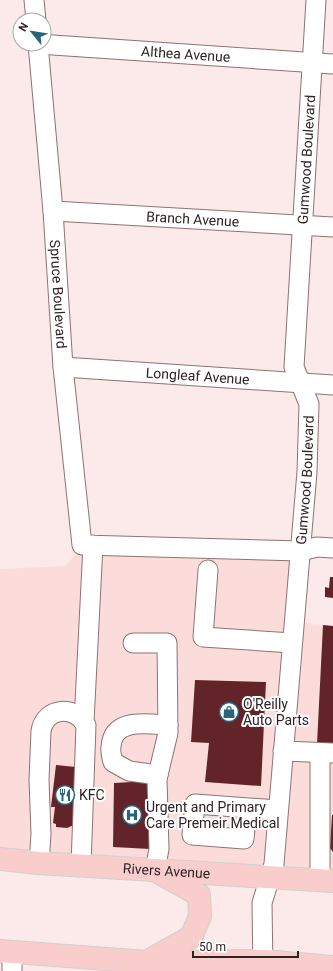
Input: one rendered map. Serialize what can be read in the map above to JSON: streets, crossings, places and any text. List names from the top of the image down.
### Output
{
  "streets": {
    "main road": ["Rivers Avenue"],
    "street": [
      "Althea Avenue",
      "Gumwood Boulevard",
      "Branch Avenue",
      "Spruce Boulevard",
      "Longleaf Avenue"
    ]
  },
  "crossings": [
    ["Althea Avenue", "Gumwood Boulevard"],
    ["Gumwood Boulevard", "Branch Avenue"],
    ["Gumwood Boulevard", "Longleaf Avenue"],
    ["Gumwood Boulevard", "Rivers Avenue"],
    ["Branch Avenue", "Spruce Boulevard"],
    ["Spruce Boulevard", "Longleaf Avenue"],
    ["Spruce Boulevard", "Rivers Avenue"]
  ],
  "places": {
    "shop": ["O'Reilly Auto Parts"],
    "restaurant": ["KFC"],
    "hospital": ["Urgent and Primary Care Premeir Medical"]
  },
  "scale_bar": "50 m",
  "north": "top left"
}
